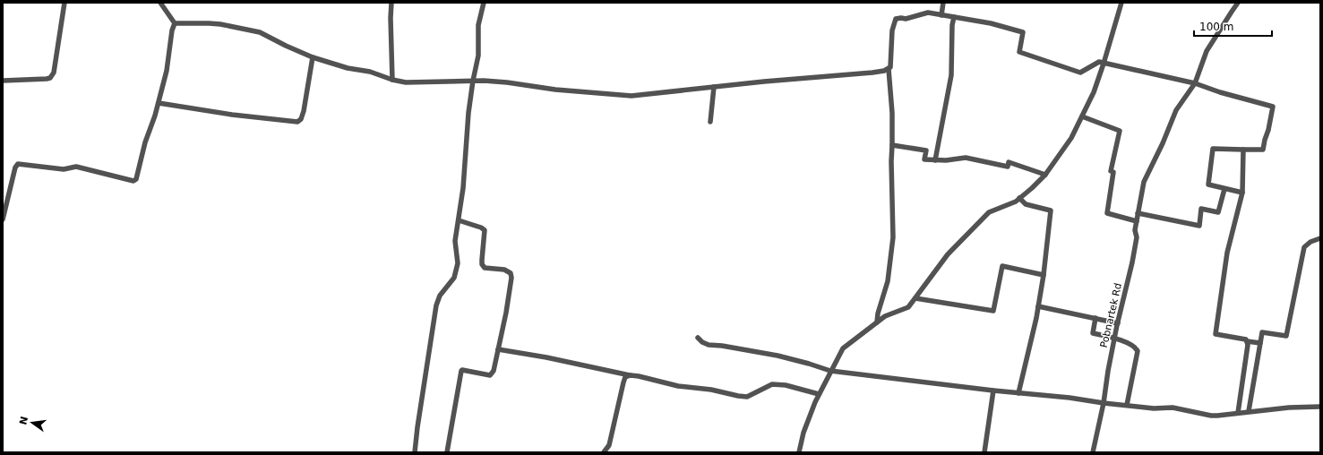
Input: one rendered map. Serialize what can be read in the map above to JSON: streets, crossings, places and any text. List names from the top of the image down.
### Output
{
  "streets": {
    "street": ["Pobnartek Rd"]
  },
  "scale_bar": "100 m",
  "north": "left"
}
